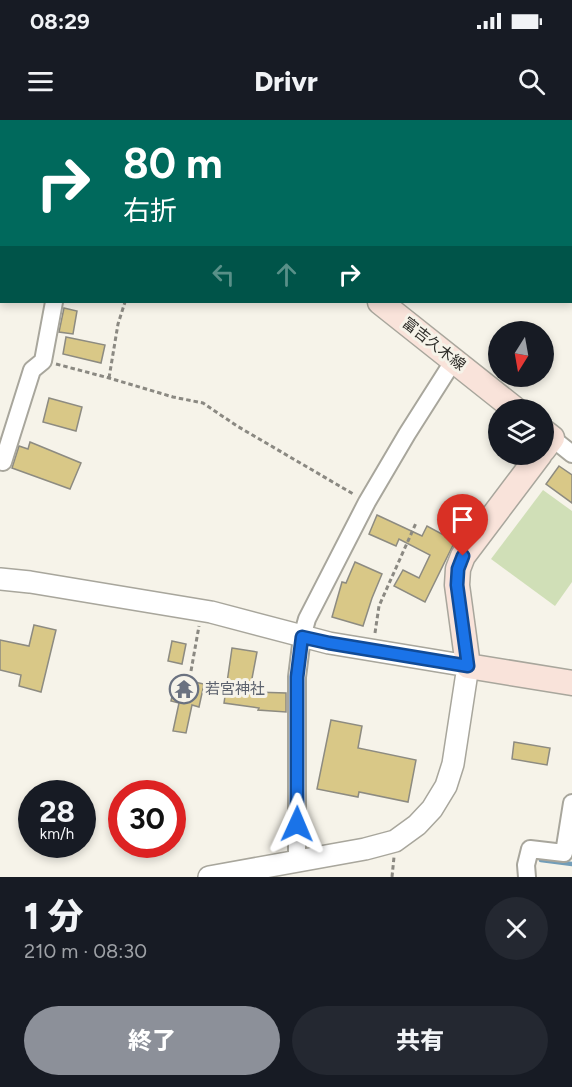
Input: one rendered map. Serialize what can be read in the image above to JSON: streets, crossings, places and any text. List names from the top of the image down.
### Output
{
  "streets": {
    "main road": ["富吉久木線"]
  },
  "places": {
    "temple": ["若宮神社"]
  },
  "north": "bottom",
  "page": {
    "status": "08:29",
    "header": "Drivr",
    "turn": ["80 m", "右折"],
    "speed": "28 km/h",
    "limit": "30",
    "heading": ["1 分", "210 m · 08:30"],
    "buttons": ["終了", "共有"]
  }
}
